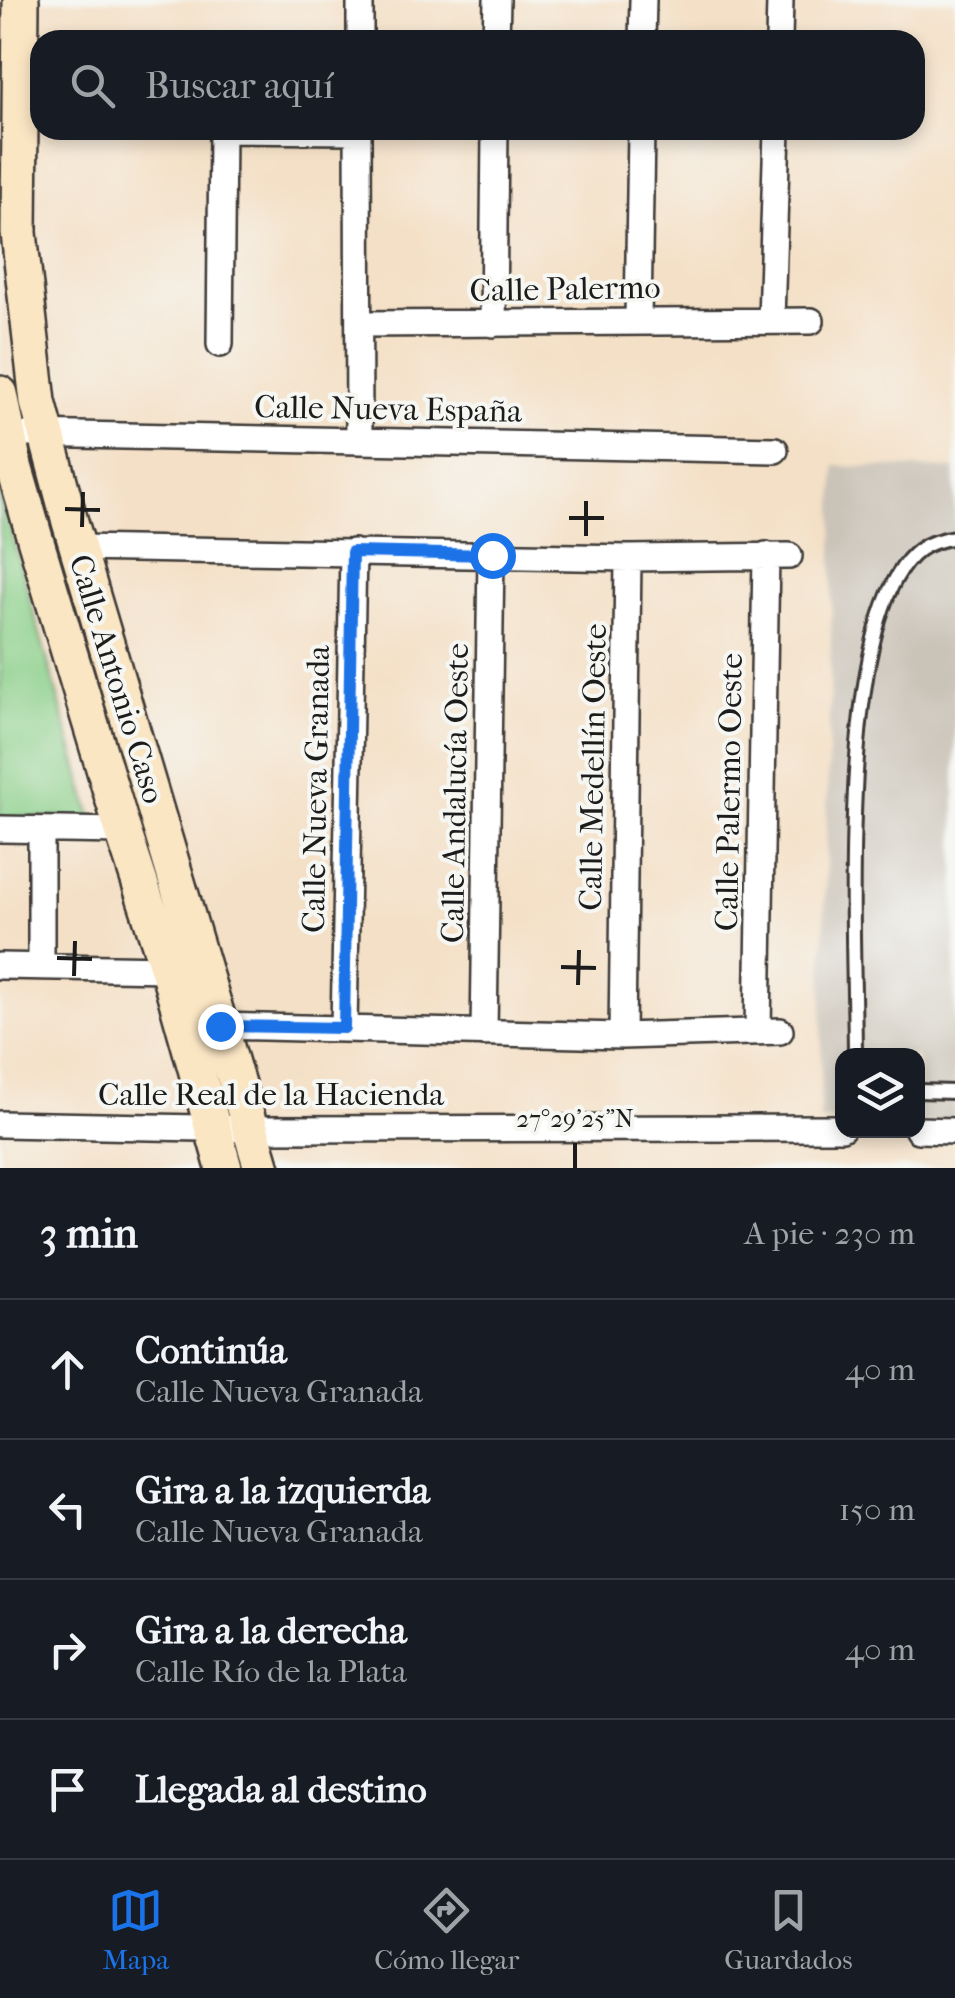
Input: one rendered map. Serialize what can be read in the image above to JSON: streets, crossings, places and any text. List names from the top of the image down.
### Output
{
  "streets": {
    "main road": ["Calle Antonio Caso"],
    "street": [
      "Calle Palermo",
      "Calle Nueva España",
      "Calle Medellín Oeste",
      "Calle Nueva Granada",
      "Calle Palermo Oeste",
      "Calle Andalucía Oeste",
      "Calle Real de la Hacienda"
    ]
  },
  "crossings": [
    ["Calle Nueva España", "Calle Antonio Caso"],
    ["Calle Antonio Caso", "Calle Real de la Hacienda"],
    ["Calle Medellín Oeste", "Calle Palermo Oeste"]
  ],
  "page": {
    "search": "Buscar aquí",
    "heading": ["3 min", "A pie · 230 m"],
    "list": [
      ["Continúa", "Calle Nueva Granada", "40 m"],
      ["Gira a la izquierda", "Calle Nueva Granada", "150 m"],
      ["Gira a la derecha", "Calle Río de la Plata", "40 m"],
      "Llegada al destino"
    ],
    "nav": ["Mapa", "Cómo llegar", "Guardados"]
  },
  "coordinates": ["27°29'25\"N"]
}
